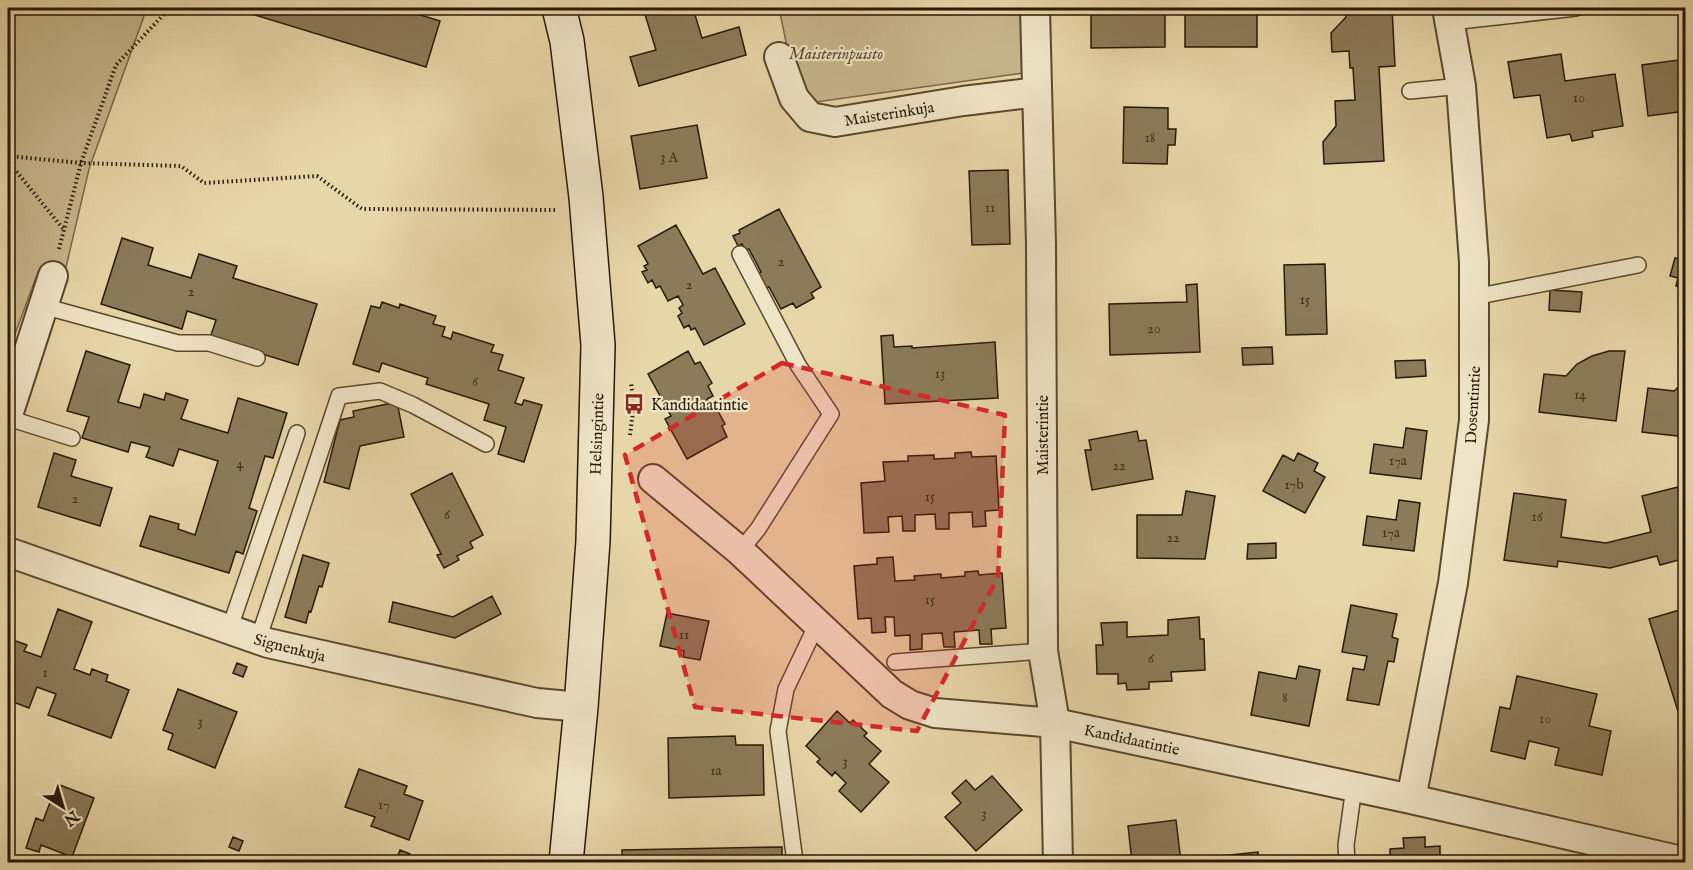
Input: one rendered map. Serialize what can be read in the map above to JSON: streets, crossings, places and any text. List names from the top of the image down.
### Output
{
  "streets": {
    "main road": ["Helsingintie"],
    "street": [
      "Maisterinkuja",
      "Dosentintie",
      "Maisterintie",
      "Signenkuja",
      "Kandidaatintie"
    ]
  },
  "crossings": [
    ["Maisterinkuja", "Maisterintie"],
    ["Dosentintie", "Kandidaatintie"],
    ["Helsingintie", "Signenkuja"],
    ["Maisterintie", "Kandidaatintie"]
  ],
  "parks": ["Maisterinpuisto"],
  "places": {
    "bus stop": ["Kandidaatintie"]
  },
  "house_numbers": [
    "10",
    "18",
    "3 A",
    "11",
    "2",
    "2",
    "2",
    "15",
    "20",
    "13",
    "6",
    "14",
    "17a",
    "4",
    "22",
    "17b",
    "15",
    "2",
    "6",
    "16",
    "17a",
    "22",
    "15",
    "11",
    "6",
    "1",
    "8",
    "10",
    "3",
    "3",
    "1a",
    "17",
    "3"
  ],
  "north": "bottom right"
}
